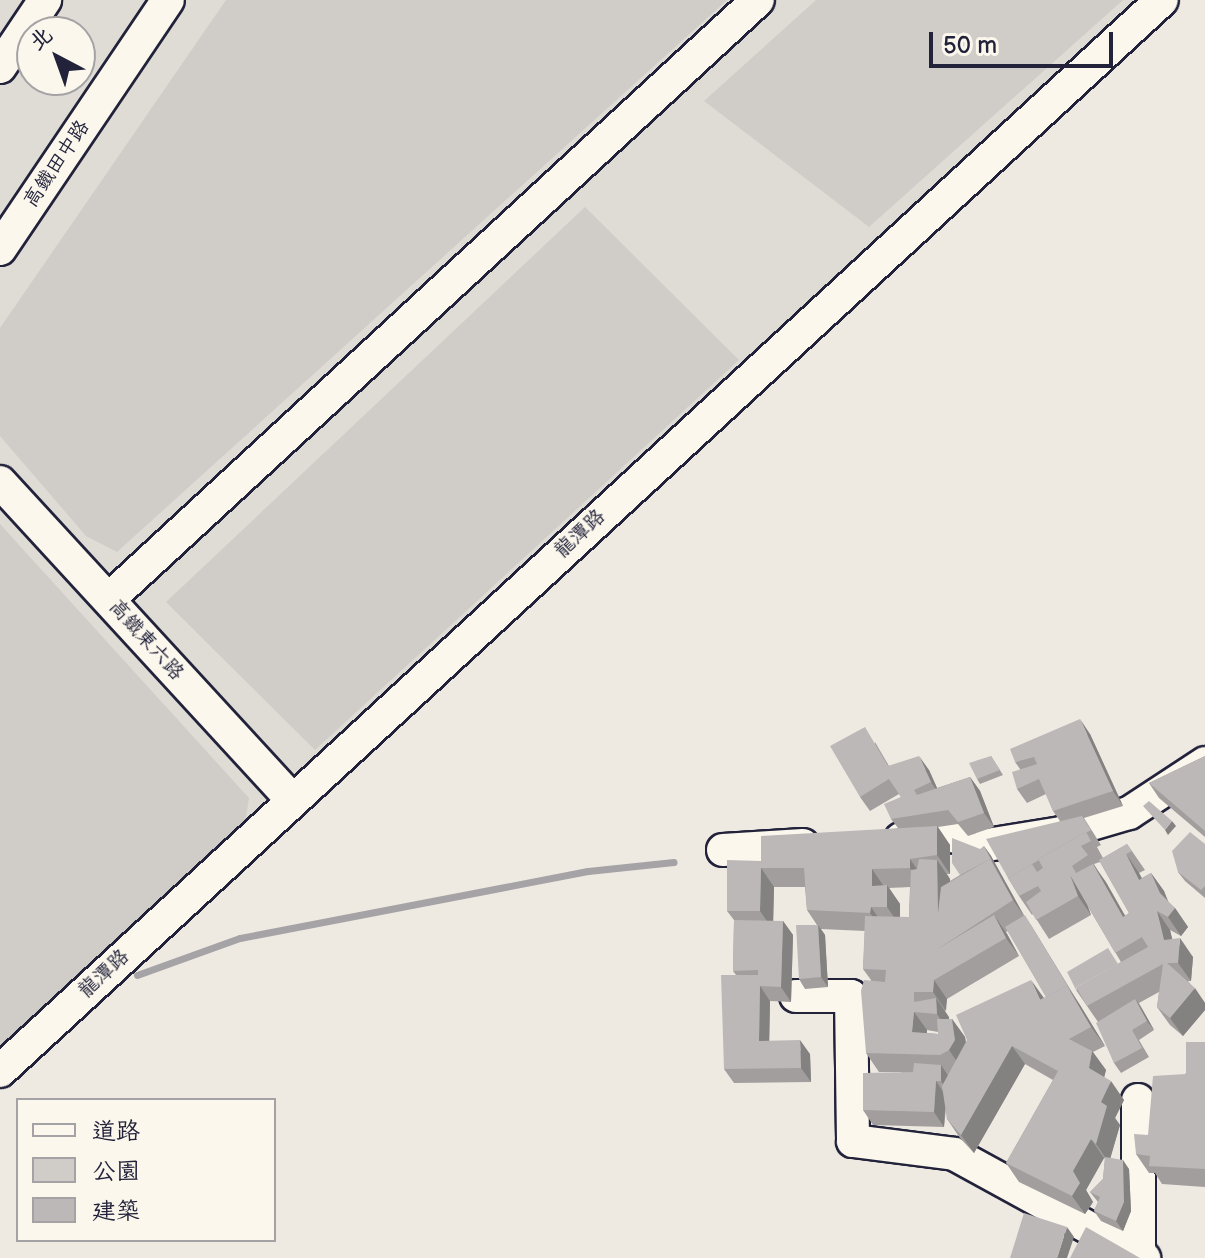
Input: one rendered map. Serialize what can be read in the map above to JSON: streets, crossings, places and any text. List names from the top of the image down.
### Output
{
  "streets": {
    "street": ["高鐵田中路", "龍潭路", "高鐵東六路"]
  },
  "crossings": [
    ["龍潭路", "高鐵東六路"]
  ],
  "legend": ["道路", "公園", "建築"],
  "scale_bar": "50 m",
  "north": "top left"
}
